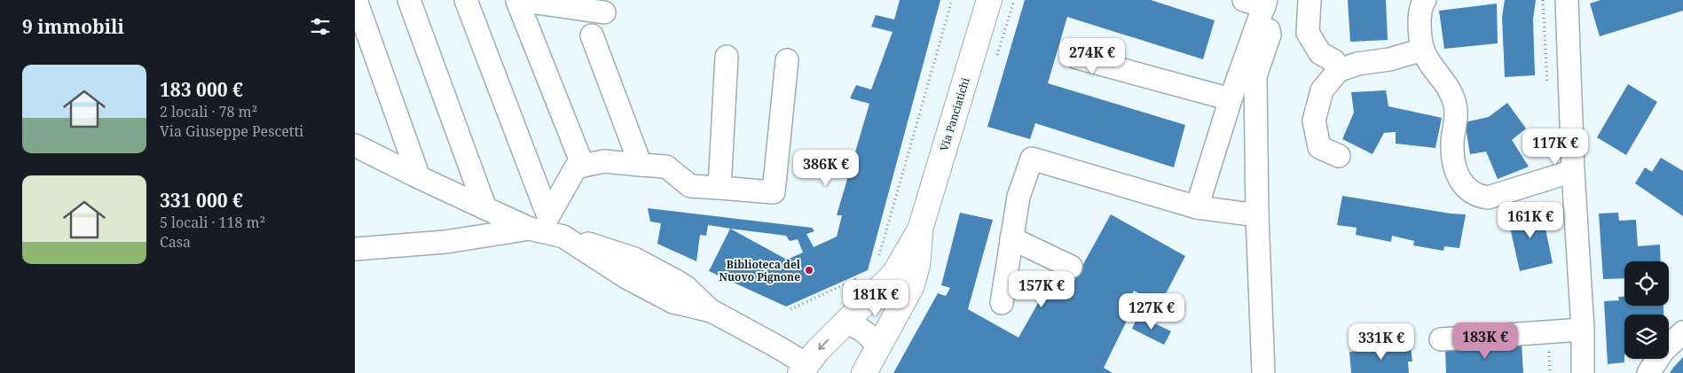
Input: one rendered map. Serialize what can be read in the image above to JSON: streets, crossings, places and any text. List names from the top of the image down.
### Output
{
  "streets": {
    "main road": ["Via Panciatichi"]
  },
  "places": ["Biblioteca del Nuovo Pignone"],
  "page": {
    "heading": "9 immobili",
    "price": [
      "274K €",
      "117K €",
      "386K €",
      "161K €",
      "157K €",
      "181K €",
      "127K €",
      "183K €",
      "331K €"
    ],
    "list": [
      {
        "name": "183 000 €",
        "note": "2 locali · 78 m² · Via Giuseppe Pescetti"
      },
      {
        "name": "331 000 €",
        "note": "5 locali · 118 m² · Casa"
      }
    ]
  }
}
